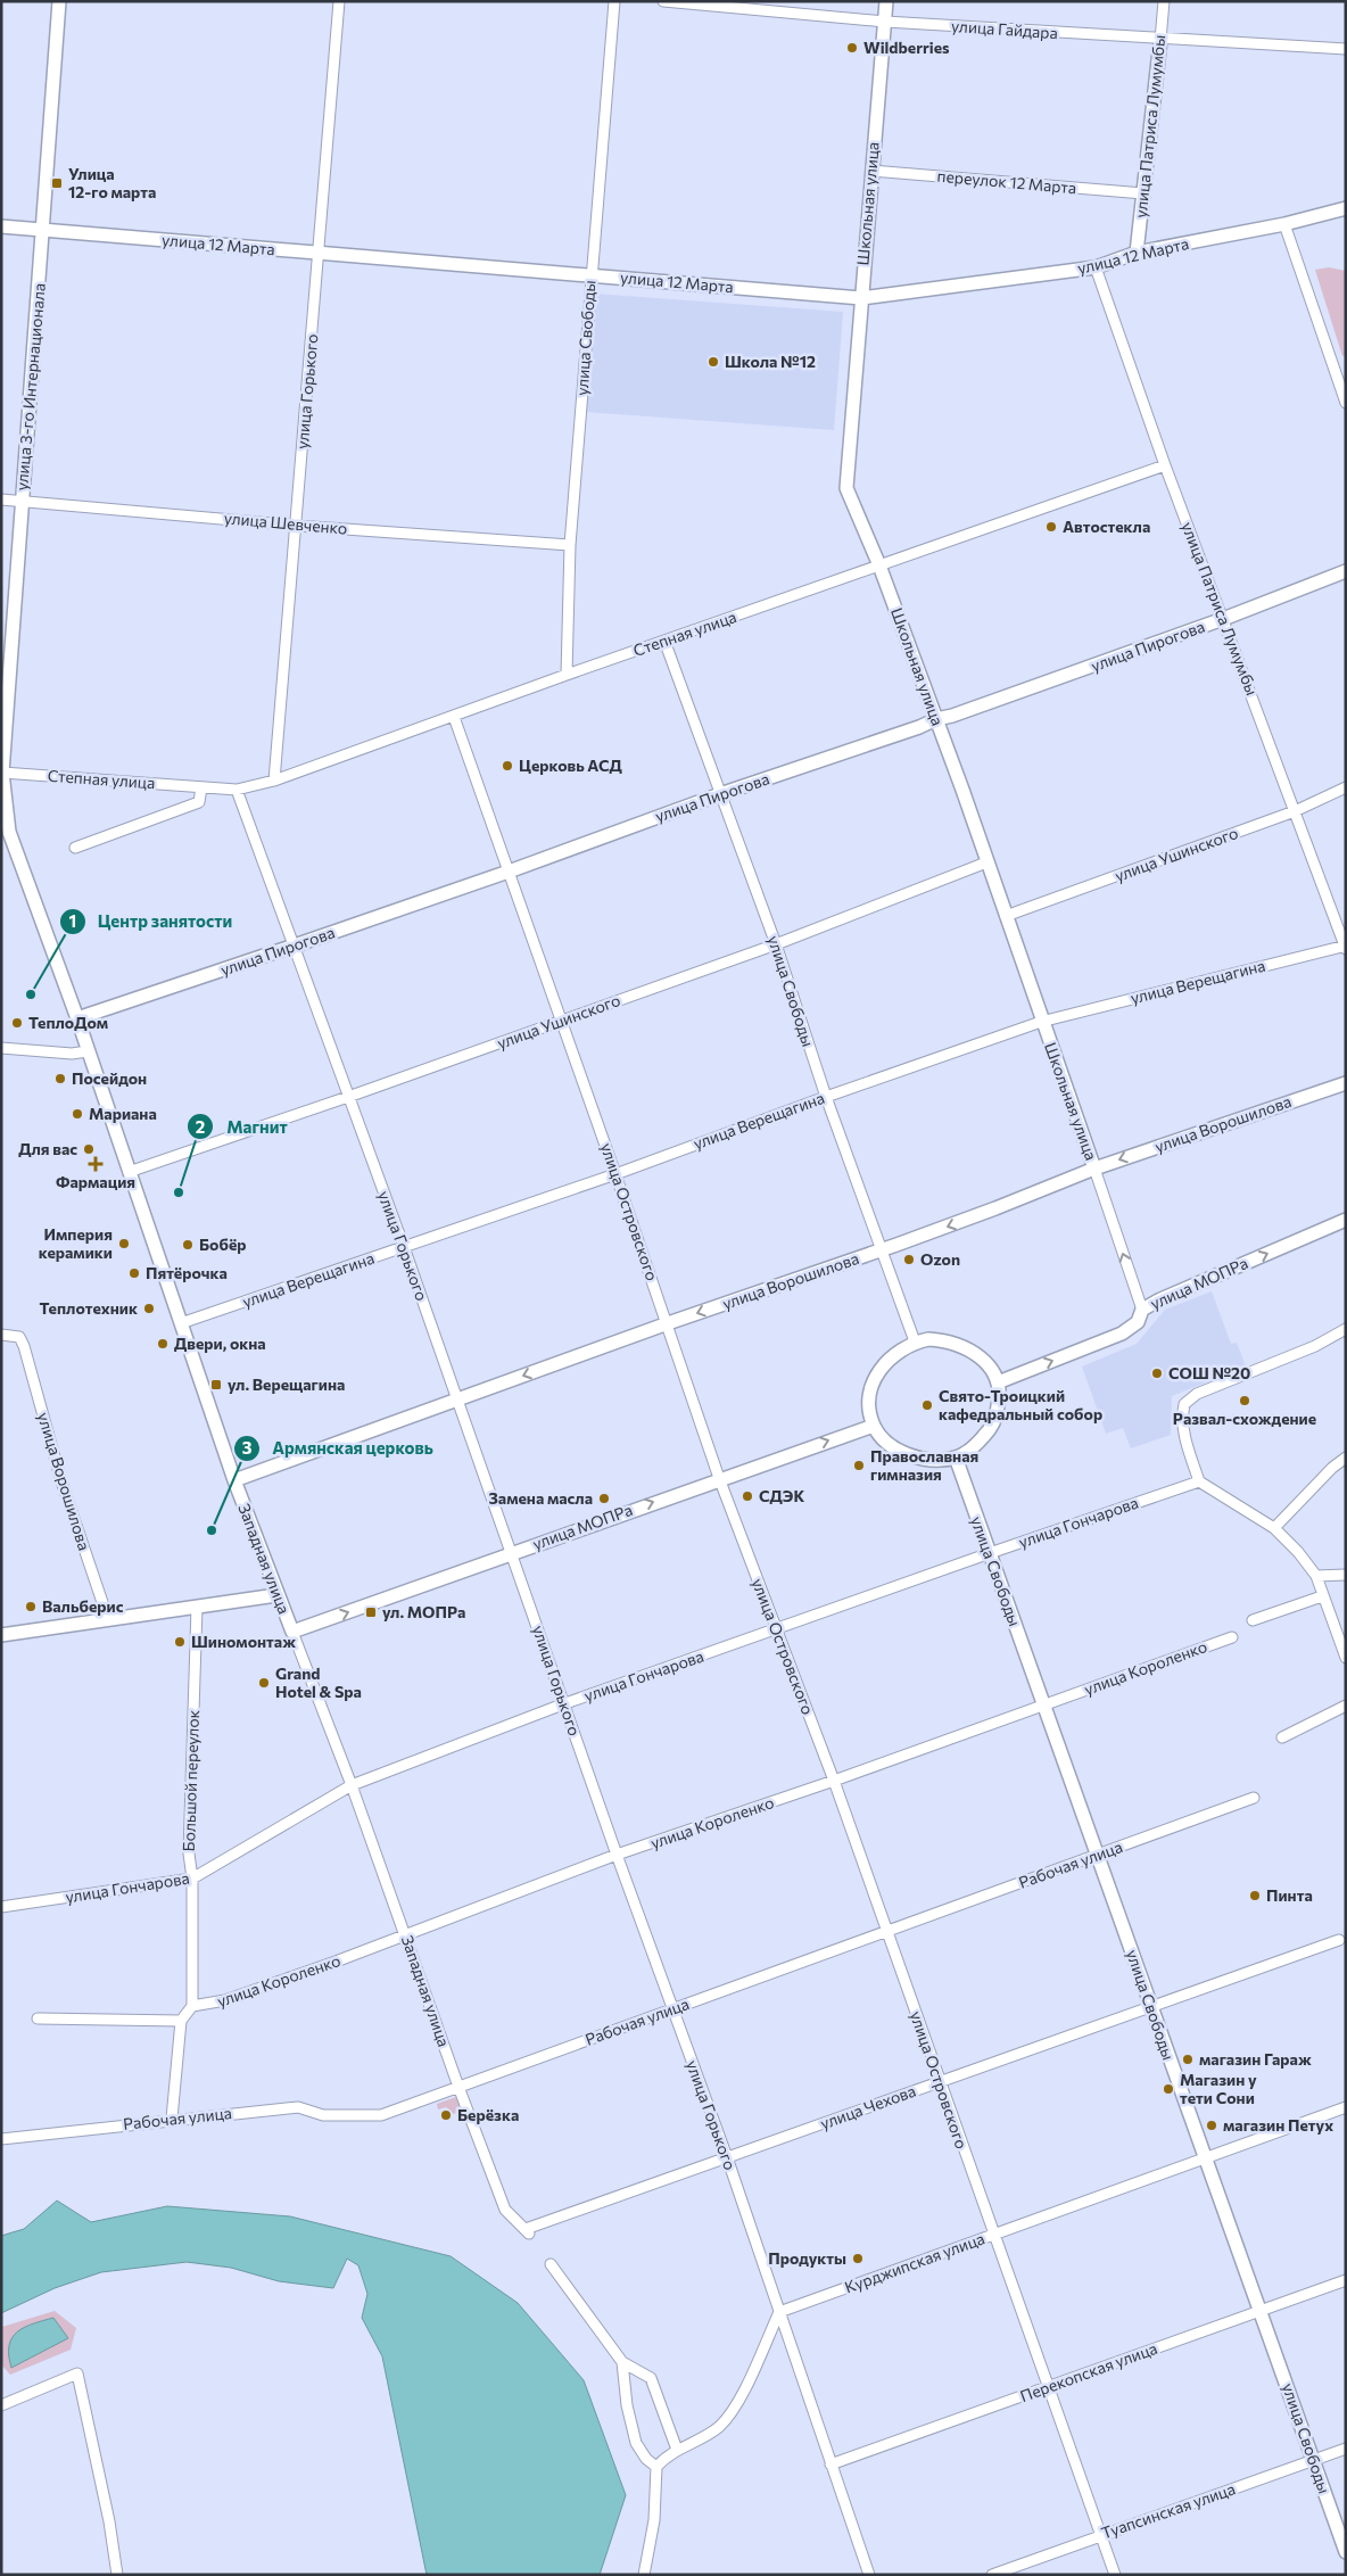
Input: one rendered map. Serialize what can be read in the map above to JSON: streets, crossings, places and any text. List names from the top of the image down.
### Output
{
  "streets": {
    "street": [
      "улица Гайдара",
      "улица Патриса Лумумбы",
      "переулок 12 Марта",
      "Школьная улица",
      "улица 12 Марта",
      "улица Свободы",
      "улица 3-го Интернационала",
      "улица Горького",
      "улица Шевченко",
      "Степная улица",
      "улица Пирогова",
      "улица Ушинского",
      "улица Верещагина",
      "улица Ворошилова",
      "улица Островского",
      "улица МОПРа",
      "улица Гончарова",
      "Западная улица",
      "улица Короленко",
      "Большой переулок",
      "Рабочая улица",
      "улица Чехова",
      "Курджипская улица",
      "Перекопская улица",
      "Туапсинская улица"
    ]
  },
  "crossings": [
    ["улица Гайдара", "улица Патриса Лумумбы"],
    ["улица Гайдара", "Школьная улица"],
    ["улица Патриса Лумумбы", "переулок 12 Марта"],
    ["улица Патриса Лумумбы", "улица 12 Марта"],
    ["улица Патриса Лумумбы", "Степная улица"],
    ["улица Патриса Лумумбы", "улица Пирогова"],
    ["улица Патриса Лумумбы", "улица Ушинского"],
    ["улица Патриса Лумумбы", "улица Верещагина"],
    ["переулок 12 Марта", "Школьная улица"],
    ["Школьная улица", "улица 12 Марта"],
    ["Школьная улица", "Степная улица"],
    ["Школьная улица", "улица Пирогова"],
    ["Школьная улица", "улица Ушинского"],
    ["Школьная улица", "улица Верещагина"],
    ["Школьная улица", "улица Ворошилова"],
    ["Школьная улица", "улица МОПРа"],
    ["улица 12 Марта", "улица Свободы"],
    ["улица 12 Марта", "улица 3-го Интернационала"],
    ["улица 12 Марта", "улица Горького"],
    ["улица Свободы", "улица Шевченко"],
    ["улица Свободы", "Степная улица"],
    ["улица Свободы", "улица Пирогова"],
    ["улица Свободы", "улица Ушинского"],
    ["улица Свободы", "улица Верещагина"],
    ["улица Свободы", "улица Ворошилова"],
    ["улица Свободы", "улица МОПРа"],
    ["улица Свободы", "улица Гончарова"],
    ["улица Свободы", "улица Короленко"],
    ["улица Свободы", "Рабочая улица"],
    ["улица Свободы", "улица Чехова"],
    ["улица Свободы", "Курджипская улица"],
    ["улица Свободы", "Перекопская улица"],
    ["улица Свободы", "Туапсинская улица"],
    ["улица 3-го Интернационала", "улица Шевченко"],
    ["улица 3-го Интернационала", "Степная улица"],
    ["улица 3-го Интернационала", "Западная улица"],
    ["улица Горького", "улица Шевченко"],
    ["улица Горького", "Степная улица"],
    ["улица Горького", "улица Пирогова"],
    ["улица Горького", "улица Ушинского"],
    ["улица Горького", "улица Верещагина"],
    ["улица Горького", "улица Ворошилова"],
    ["улица Горького", "улица МОПРа"],
    ["улица Горького", "улица Гончарова"],
    ["улица Горького", "улица Короленко"],
    ["улица Горького", "Рабочая улица"],
    ["улица Горького", "улица Чехова"],
    ["улица Горького", "Курджипская улица"],
    ["улица Горького", "Перекопская улица"],
    ["Степная улица", "улица Островского"],
    ["Степная улица", "Западная улица"],
    ["улица Пирогова", "улица Островского"],
    ["улица Пирогова", "Западная улица"],
    ["улица Ушинского", "улица Островского"],
    ["улица Ушинского", "Западная улица"],
    ["улица Верещагина", "улица Островского"],
    ["улица Верещагина", "Западная улица"],
    ["улица Ворошилова", "улица Островского"],
    ["улица Ворошилова", "Западная улица"],
    ["улица Островского", "улица МОПРа"],
    ["улица Островского", "улица Гончарова"],
    ["улица Островского", "улица Короленко"],
    ["улица Островского", "Рабочая улица"],
    ["улица Островского", "улица Чехова"],
    ["улица Островского", "Курджипская улица"],
    ["улица Островского", "Перекопская улица"],
    ["улица Островского", "Туапсинская улица"],
    ["улица МОПРа", "Западная улица"],
    ["улица Гончарова", "Западная улица"],
    ["улица Гончарова", "Большой переулок"],
    ["Западная улица", "улица Короленко"],
    ["Западная улица", "Рабочая улица"],
    ["Западная улица", "улица Чехова"],
    ["улица Короленко", "Большой переулок"]
  ],
  "one_way": ["улица Ворошилова", "улица МОПРа"],
  "places": {
    "other": [
      "Wildberries",
      "Школа №12",
      "Автостекла",
      "Церковь АСД",
      "Центр занятости",
      "ТеплоДом",
      "Посейдон",
      "Мариана",
      "Для вас",
      "Магнит",
      "Империя керамики",
      "Бобёр",
      "Ozon",
      "Пятёрочка",
      "Теплотехник",
      "Двери, окна",
      "СОШ №20",
      "Развал-схождение",
      "Свято-Троицкий кафедральный собор",
      "Православная гимназия",
      "СДЭК",
      "Замена масла",
      "Армянская церковь",
      "Вальберис",
      "Шиномонтаж",
      "Grand Hotel & Spa",
      "Пинта",
      "магазин Гараж",
      "Магазин у тети Сони",
      "Берёзка",
      "магазин Петух",
      "Продукты"
    ],
    "transit": ["Улица 12-го марта", "ул. Верещагина", "ул. МОПРа"],
    "health": ["Фармация"]
  }
}
